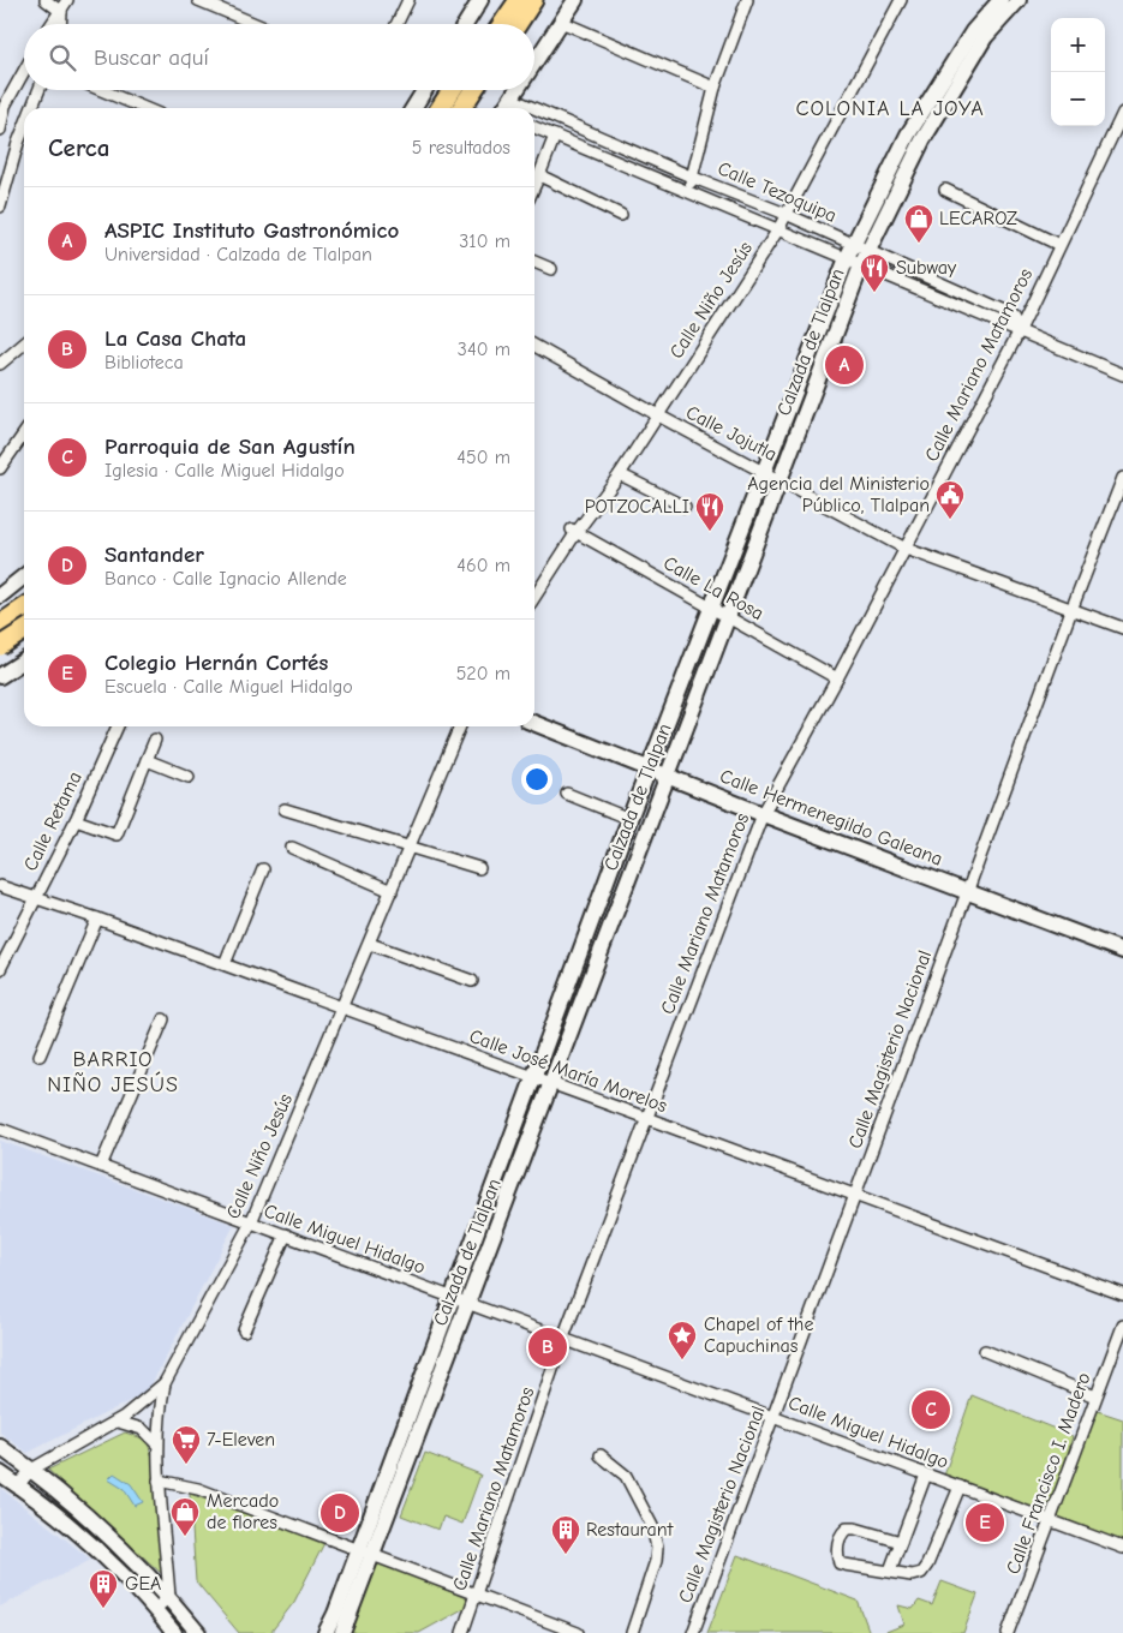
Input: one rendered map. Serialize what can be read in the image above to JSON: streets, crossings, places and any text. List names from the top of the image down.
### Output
{
  "streets": {
    "main road": ["Calzada de Tlalpan", "Calle Hermenegildo Galeana"],
    "street": [
      "Calle Tezoquipa",
      "Calle Niño Jesús",
      "Calle Mariano Matamoros",
      "Calle Jojutla",
      "Calle La Rosa",
      "Calle Retama",
      "Calle Magisterio Nacional",
      "Calle José María Morelos",
      "Calle Miguel Hidalgo",
      "Calle Francisco I. Madero"
    ]
  },
  "crossings": [
    ["Calle Tezoquipa", "Calle Niño Jesús"],
    ["Calle Tezoquipa", "Calzada de Tlalpan"],
    ["Calle Tezoquipa", "Calle Mariano Matamoros"],
    ["Calle Niño Jesús", "Calle Jojutla"],
    ["Calle Niño Jesús", "Calle La Rosa"],
    ["Calle Niño Jesús", "Calle José María Morelos"],
    ["Calle Niño Jesús", "Calle Miguel Hidalgo"],
    ["Calzada de Tlalpan", "Calle Jojutla"],
    ["Calzada de Tlalpan", "Calle La Rosa"],
    ["Calzada de Tlalpan", "Calle Hermenegildo Galeana"],
    ["Calzada de Tlalpan", "Calle José María Morelos"],
    ["Calzada de Tlalpan", "Calle Miguel Hidalgo"],
    ["Calle Mariano Matamoros", "Calle Jojutla"],
    ["Calle Mariano Matamoros", "Calle La Rosa"],
    ["Calle Mariano Matamoros", "Calle Hermenegildo Galeana"],
    ["Calle Mariano Matamoros", "Calle José María Morelos"],
    ["Calle Mariano Matamoros", "Calle Miguel Hidalgo"],
    ["Calle Jojutla", "Calle Magisterio Nacional"],
    ["Calle Hermenegildo Galeana", "Calle Magisterio Nacional"],
    ["Calle Retama", "Calle José María Morelos"],
    ["Calle Magisterio Nacional", "Calle José María Morelos"],
    ["Calle Magisterio Nacional", "Calle Miguel Hidalgo"],
    ["Calle Miguel Hidalgo", "Calle Francisco I. Madero"]
  ],
  "districts": ["COLONIA LA JOYA", "BARRIO NIÑO JESÚS"],
  "places": {
    "shop": ["LECAROZ", "Mercado de flores"],
    "restaurant": ["Subway", "POTZOCALLI"],
    "public building": ["Agencia del Ministerio Público, Tlalpan"],
    "place": ["Chapel of the Capuchinas"],
    "supermarket": ["7-Eleven"],
    "building": ["Restaurant", "GEA"]
  },
  "page": {
    "map_buttons": ["+", "−"],
    "search": "Buscar aquí",
    "heading": ["Cerca", "5 resultados"],
    "list": [
      {
        "mark": "A",
        "name": "ASPIC Instituto Gastronómico",
        "note": "Universidad · Calzada de Tlalpan",
        "value": "310 m"
      },
      {
        "mark": "B",
        "name": "La Casa Chata",
        "note": "Biblioteca",
        "value": "340 m"
      },
      {
        "mark": "C",
        "name": "Parroquia de San Agustín",
        "note": "Iglesia · Calle Miguel Hidalgo",
        "value": "450 m"
      },
      {
        "mark": "D",
        "name": "Santander",
        "note": "Banco · Calle Ignacio Allende",
        "value": "460 m"
      },
      {
        "mark": "E",
        "name": "Colegio Hernán Cortés",
        "note": "Escuela · Calle Miguel Hidalgo",
        "value": "520 m"
      }
    ],
    "pins": [
      "A",
      "B",
      "C",
      "D",
      "E"
    ]
  }
}
